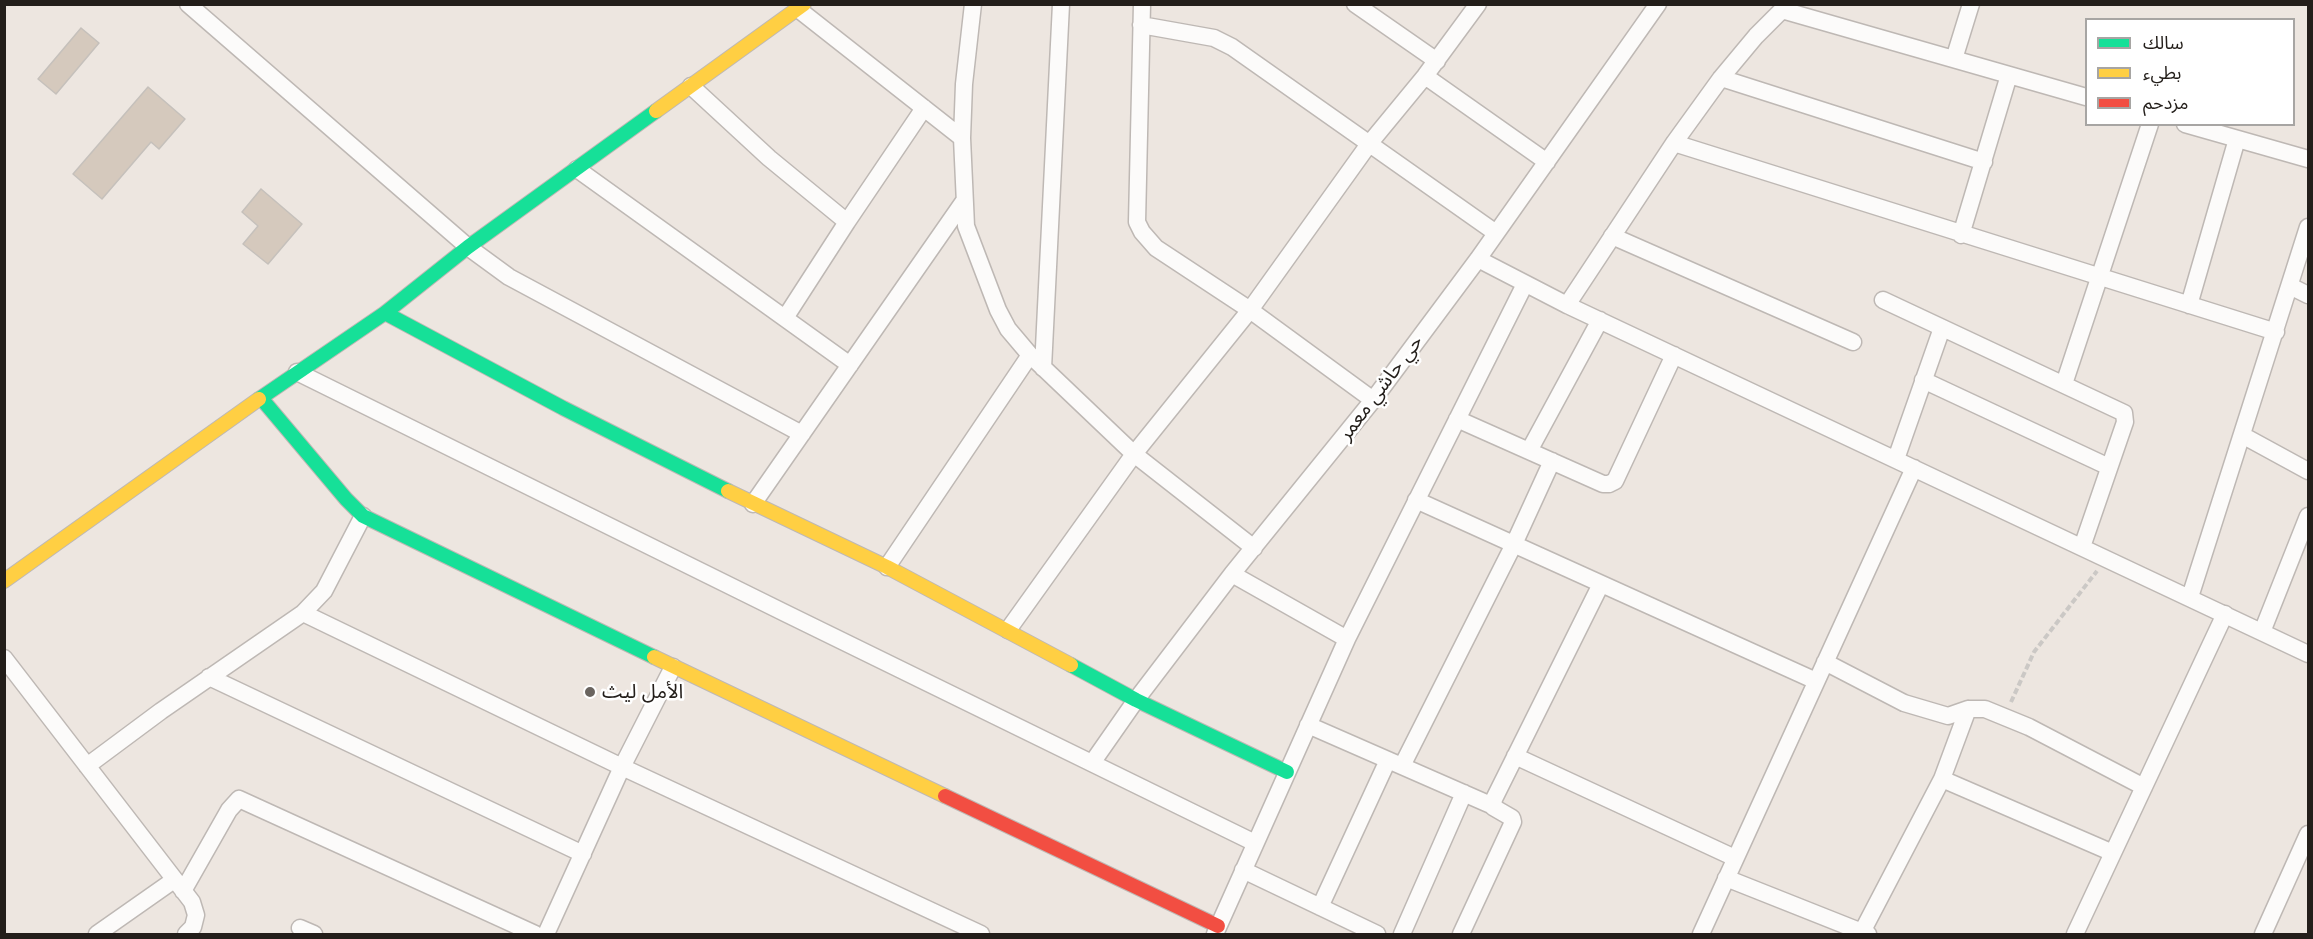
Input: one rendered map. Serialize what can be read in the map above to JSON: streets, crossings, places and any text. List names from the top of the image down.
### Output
{
  "streets": {
    "street": ["حي حاشي معمر"]
  },
  "places": ["الأمل ليث"],
  "legend": ["سالك", "بطيء", "مزدحم"]
}
